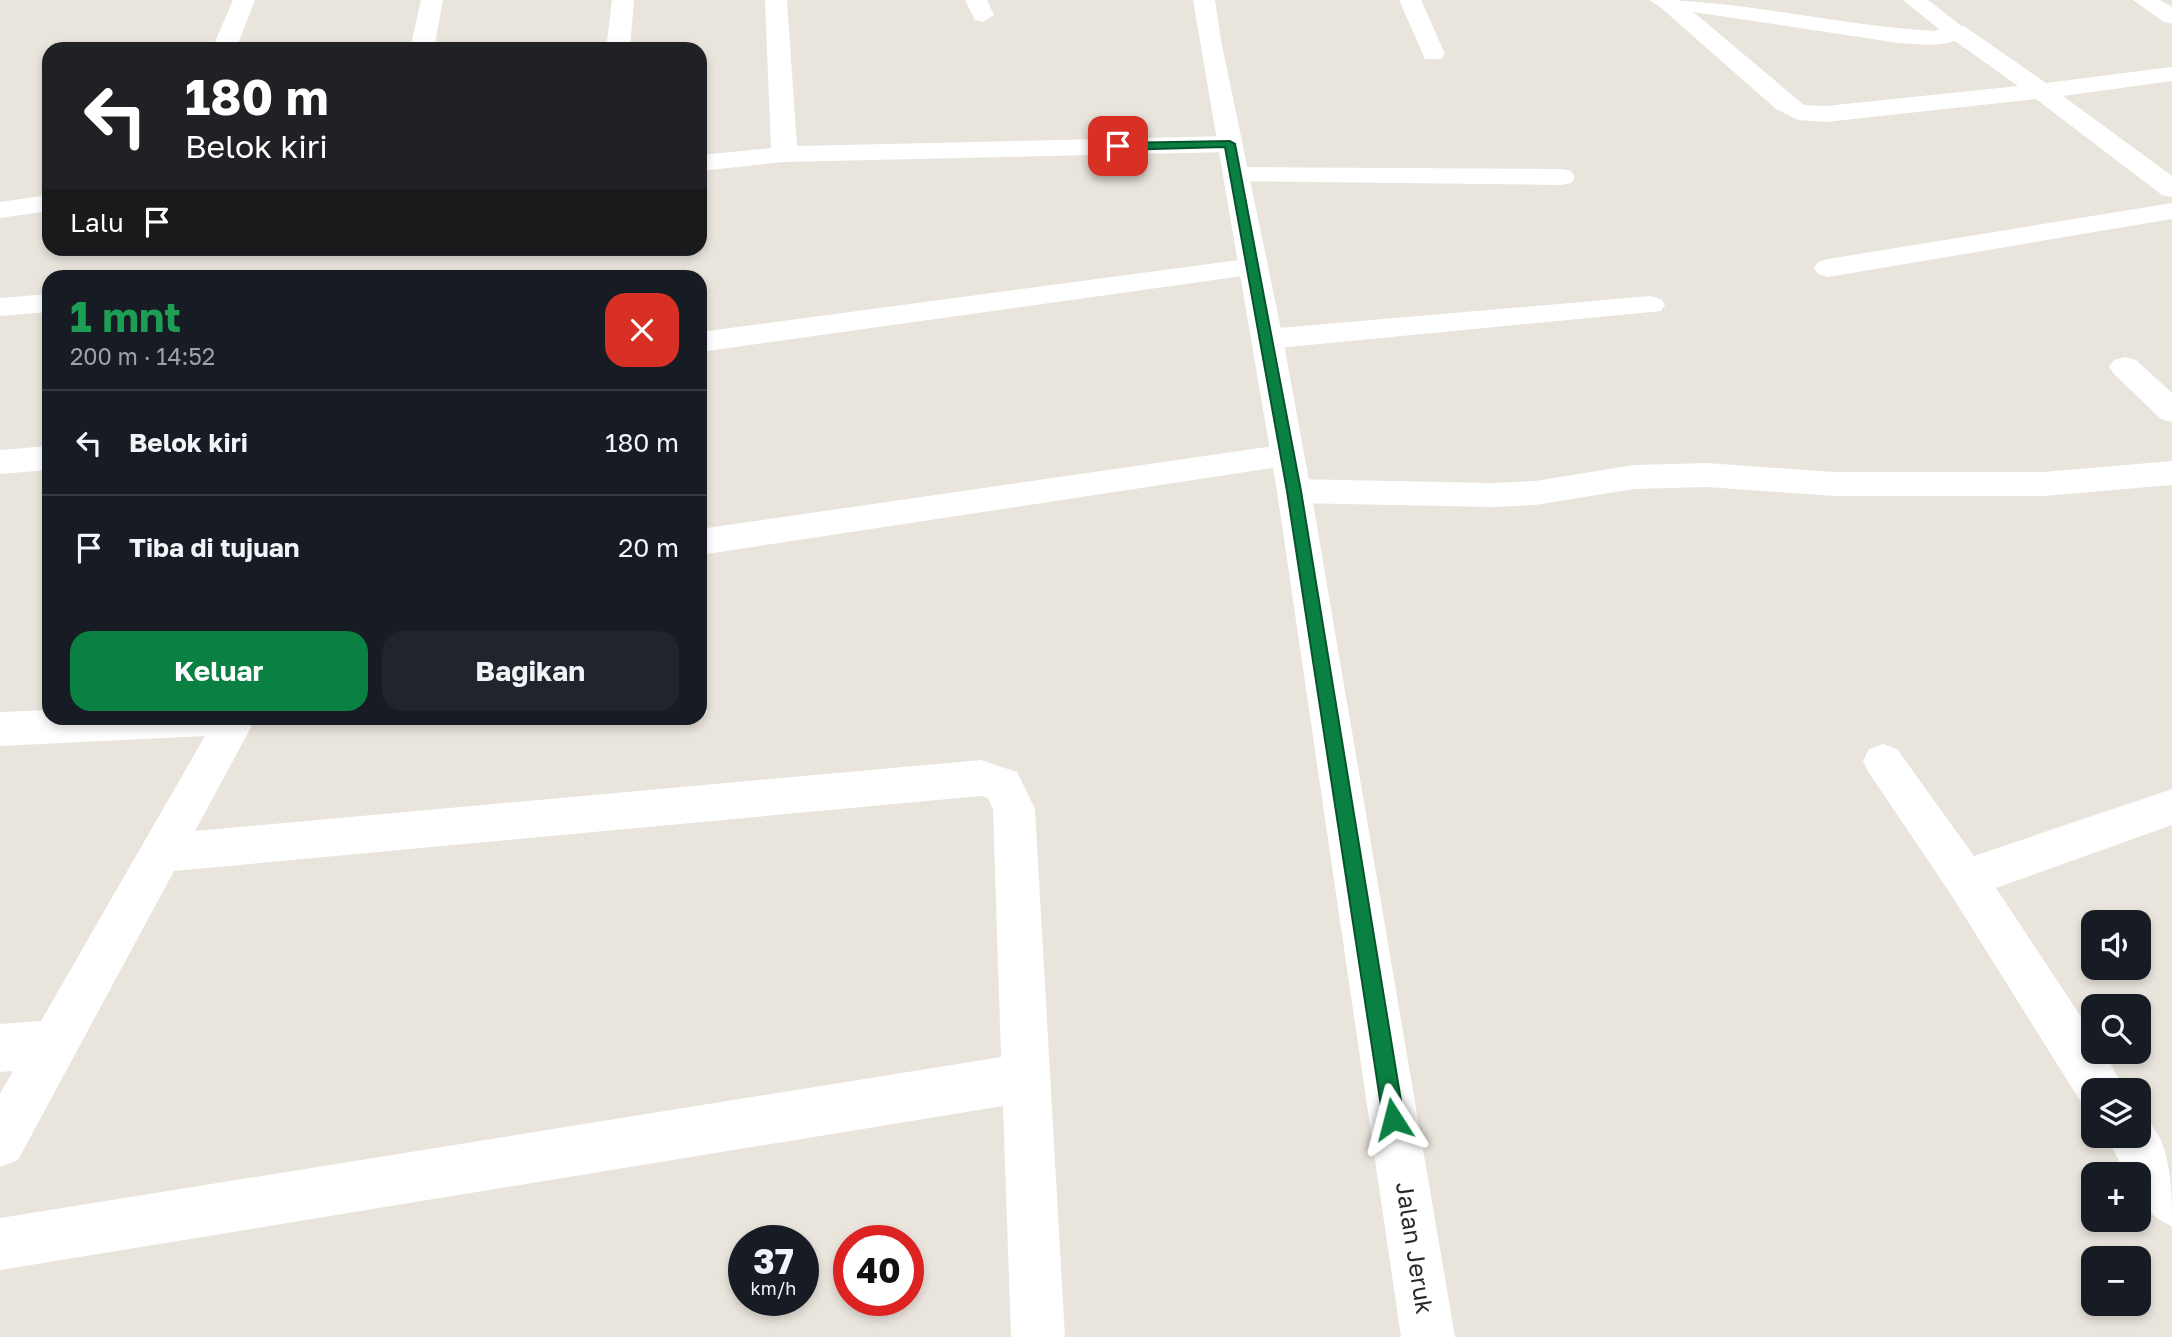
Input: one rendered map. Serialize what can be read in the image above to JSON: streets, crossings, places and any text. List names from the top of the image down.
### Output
{
  "streets": {
    "street": ["Jalan Jeruk"]
  },
  "page": {
    "turn": ["180 m", "Belok kiri"],
    "then": "Lalu",
    "heading": ["1 mnt", "200 m · 14:52"],
    "list": [
      {
        "name": "Belok kiri",
        "value": "180 m"
      },
      {
        "name": "Tiba di tujuan",
        "value": "20 m"
      }
    ],
    "buttons": ["Keluar", "Bagikan"],
    "map_buttons": ["+", "−"],
    "speed": "37 km/h",
    "limit": "40"
  }
}
